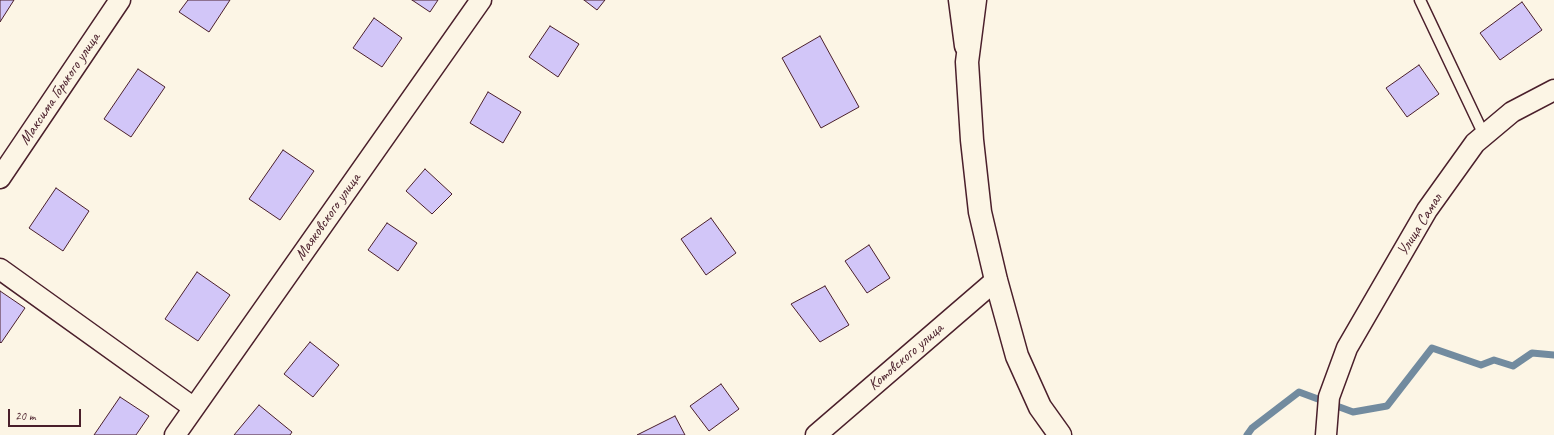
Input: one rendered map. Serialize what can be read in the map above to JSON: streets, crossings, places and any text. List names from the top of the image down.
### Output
{
  "streets": {
    "street": [
      "Максима Горького улица",
      "Маяковского улица",
      "Улица Самал",
      "Котовского улица"
    ]
  },
  "scale_bar": "20 m"
}
